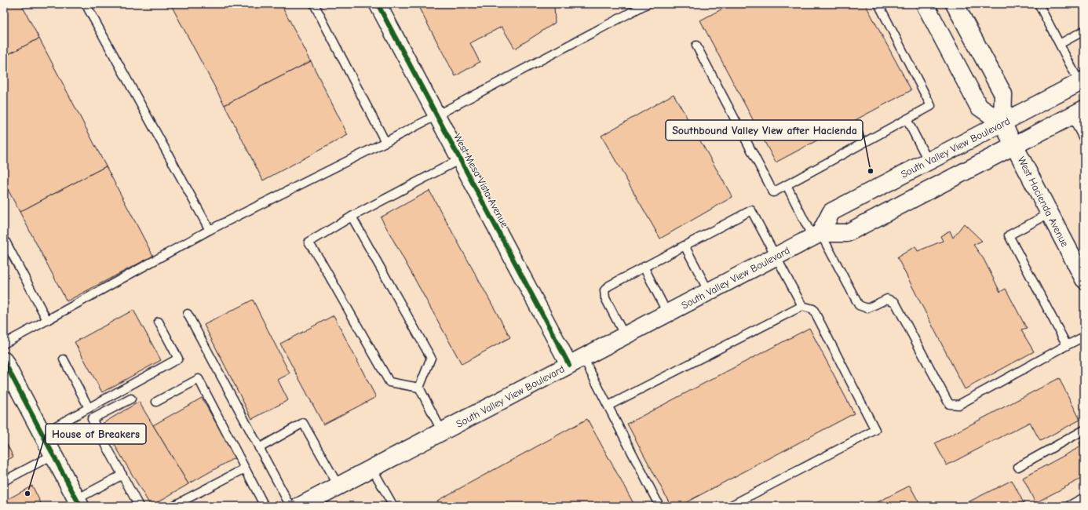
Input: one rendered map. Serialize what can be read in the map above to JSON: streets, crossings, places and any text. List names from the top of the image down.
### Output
{
  "streets": {
    "main road": ["South Valley View Boulevard", "West Hacienda Avenue"],
    "street": ["West Mesa Vista Avenue"]
  },
  "crossings": [
    ["South Valley View Boulevard", "West Mesa Vista Avenue"],
    ["South Valley View Boulevard", "West Hacienda Avenue"]
  ],
  "places": ["Southbound Valley View after Hacienda", "House of Breakers"]
}
